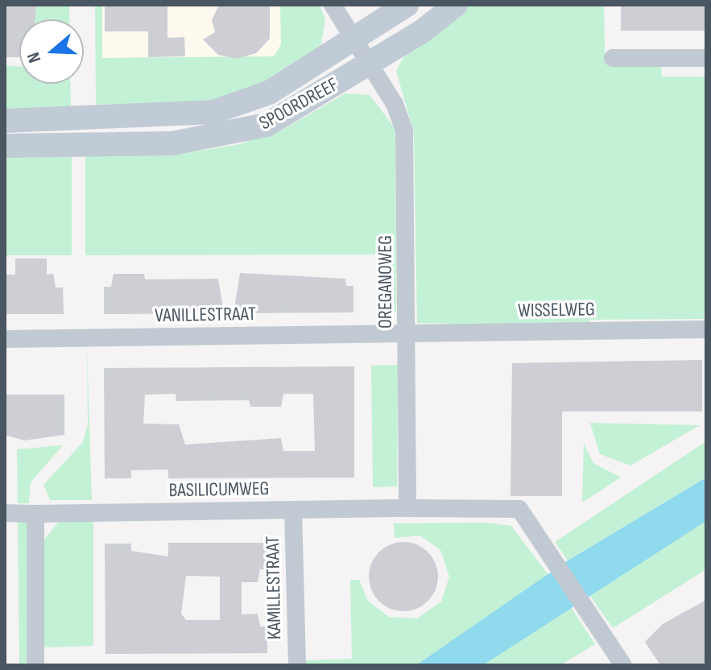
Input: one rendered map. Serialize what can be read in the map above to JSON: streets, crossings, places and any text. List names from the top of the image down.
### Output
{
  "streets": {
    "main road": ["SPOORDREEF"],
    "street": [
      "OREGANOWEG",
      "WISSELWEG",
      "VANILLESTRAAT",
      "BASILICUMWEG",
      "KAMILLESTRAAT"
    ]
  },
  "crossings": [
    ["SPOORDREEF", "OREGANOWEG"],
    ["OREGANOWEG", "WISSELWEG"],
    ["OREGANOWEG", "VANILLESTRAAT"],
    ["OREGANOWEG", "BASILICUMWEG"],
    ["WISSELWEG", "VANILLESTRAAT"],
    ["BASILICUMWEG", "KAMILLESTRAAT"]
  ],
  "north": "left"
}
